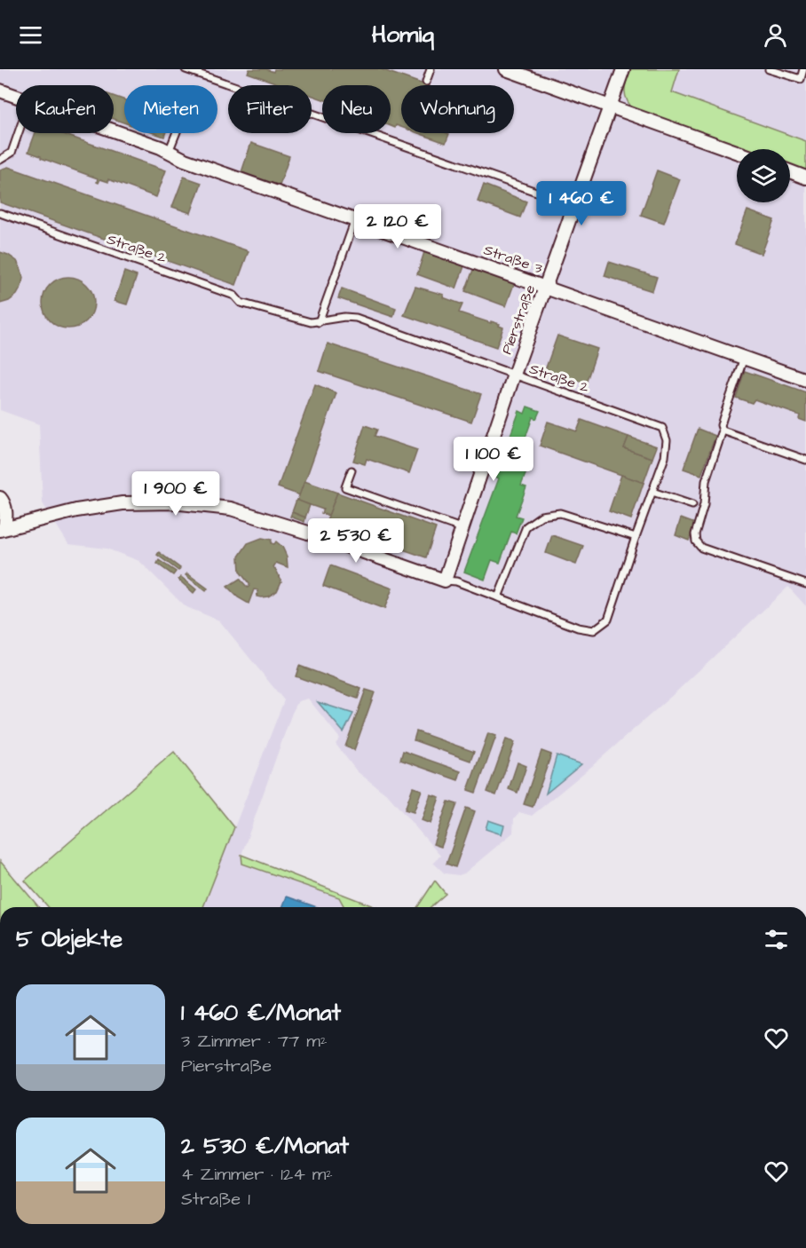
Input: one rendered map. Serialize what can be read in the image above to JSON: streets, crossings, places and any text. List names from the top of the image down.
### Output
{
  "streets": {
    "street": ["Straße 3", "Pierstraße"],
    "lane": ["Straße 2"]
  },
  "crossings": [
    ["Straße 2", "Pierstraße"],
    ["Straße 3", "Pierstraße"]
  ],
  "page": {
    "header": "Homiq",
    "chip": [
      "Kaufen",
      "Mieten",
      "Filter",
      "Neu",
      "Wohnung"
    ],
    "price": [
      "1 460 €",
      "2 120 €",
      "1 100 €",
      "1 900 €",
      "2 530 €"
    ],
    "heading": "5 Objekte",
    "list": [
      {
        "name": "1 460 €/Monat",
        "note": "3 Zimmer · 77 m² · Pierstraße"
      },
      {
        "name": "2 530 €/Monat",
        "note": "4 Zimmer · 124 m² · Straße 1"
      }
    ]
  }
}
